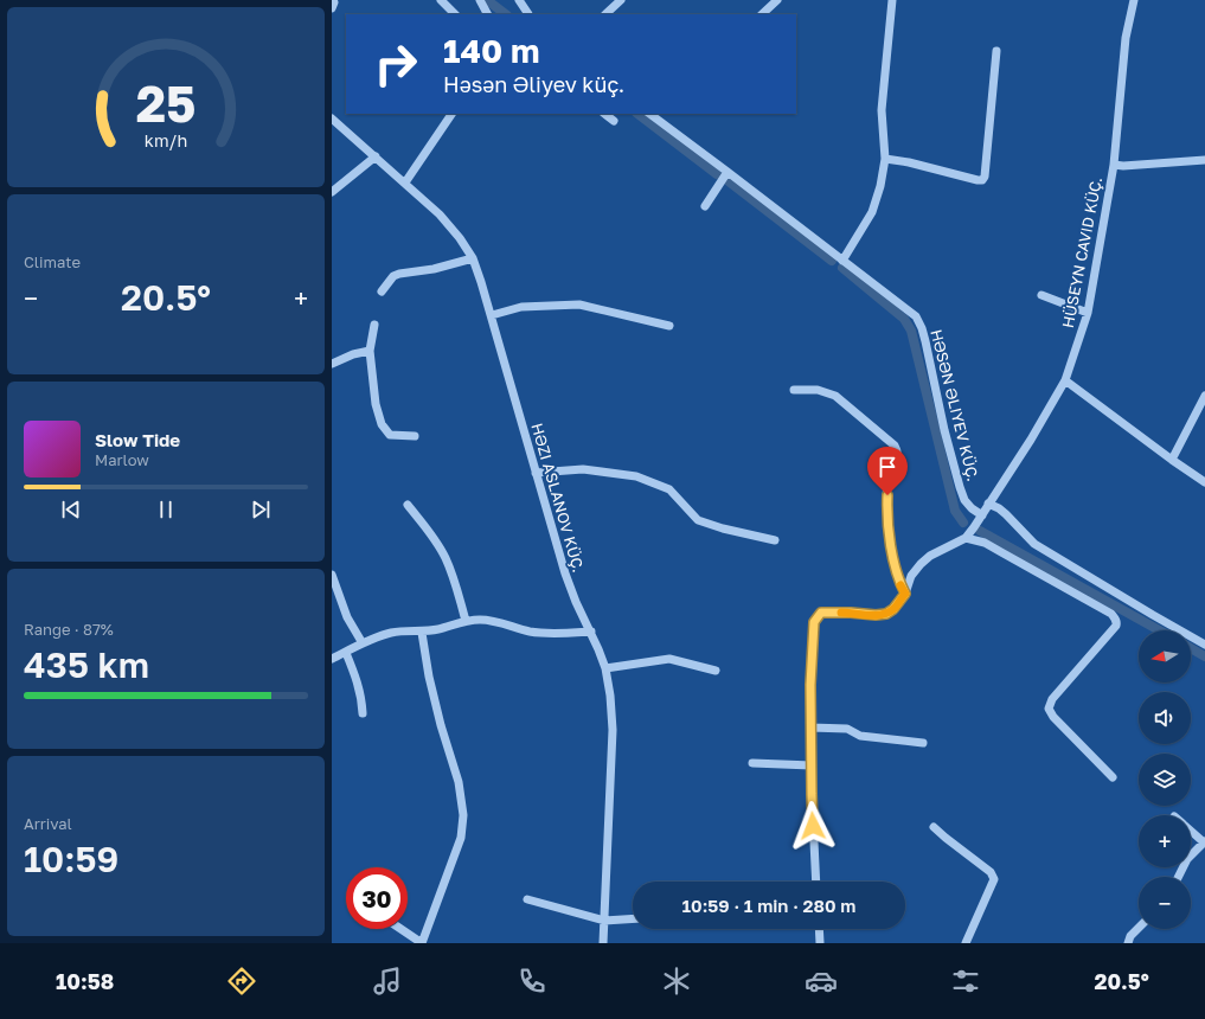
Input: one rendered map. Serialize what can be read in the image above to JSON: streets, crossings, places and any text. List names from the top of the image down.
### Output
{
  "streets": {
    "street": ["HÜSEYN CAVID KÜÇ.", "HƏSƏN ƏLIYEV KÜÇ.", "HƏZI ASLANOV KÜÇ."]
  },
  "crossings": [
    ["HÜSEYN CAVID KÜÇ.", "HƏSƏN ƏLIYEV KÜÇ."]
  ],
  "north": "left",
  "page": {
    "turn": ["140 m", "Həsən Əliyev küç."],
    "tile": [
      "Climate",
      ["Range · 87%", "435 km"],
      ["Arrival", "10:59"]
    ],
    "heat": ["−", "20.5°", "+"],
    "song": ["Slow Tide", "Marlow"],
    "map_buttons": ["+", "−"],
    "limit": "30",
    "trip": "10:59 · 1 min · 280 m",
    "tabs": ["10:58", "20.5°"],
    "gauge": ["25", "km/h"]
  }
}
